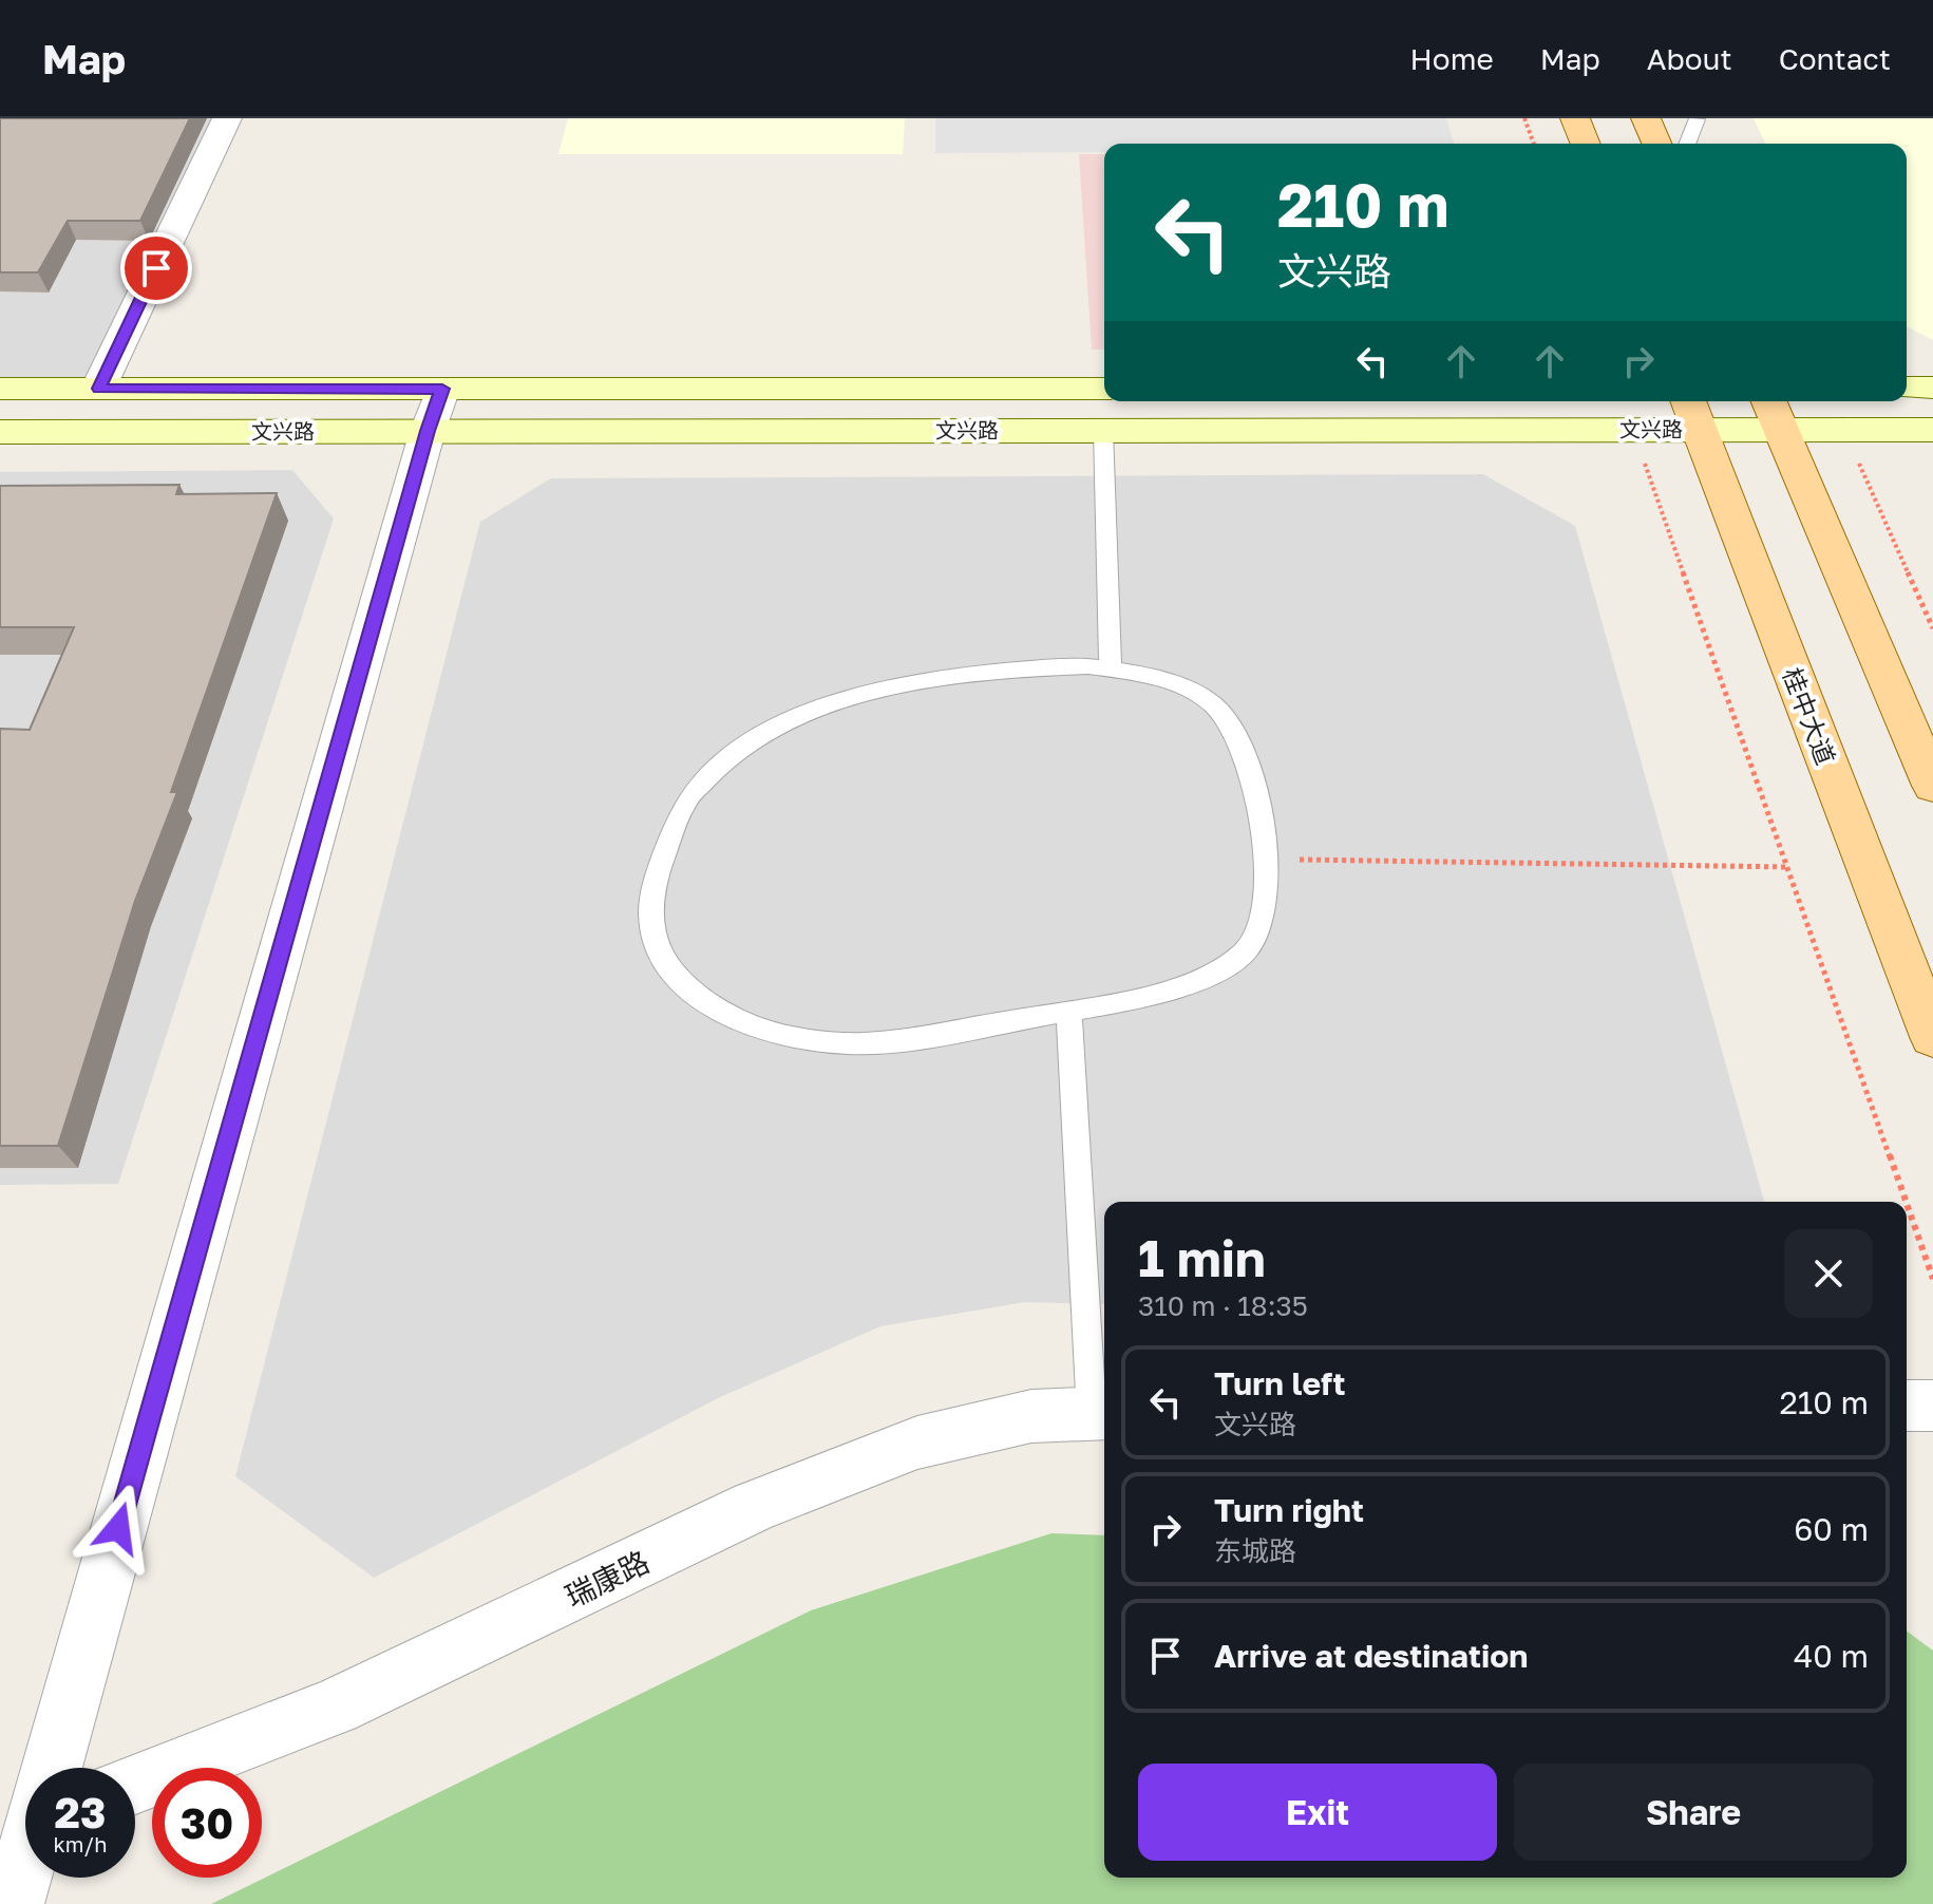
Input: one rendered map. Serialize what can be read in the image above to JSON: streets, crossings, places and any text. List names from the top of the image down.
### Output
{
  "streets": {
    "main road": ["文兴路", "桂中大道"],
    "street": ["瑞康路"]
  },
  "crossings": [
    ["文兴路", "桂中大道"]
  ],
  "page": {
    "header": "Map",
    "nav": [
      "Home",
      "Map",
      "About",
      "Contact"
    ],
    "turn": ["210 m", "文兴路"],
    "heading": ["1 min", "310 m · 18:35"],
    "list": [
      {
        "name": "Turn left",
        "note": "文兴路",
        "value": "210 m"
      },
      {
        "name": "Turn right",
        "note": "东城路",
        "value": "60 m"
      },
      {
        "name": "Arrive at destination",
        "value": "40 m"
      }
    ],
    "buttons": ["Exit", "Share"],
    "speed": "23 km/h",
    "limit": "30"
  }
}
